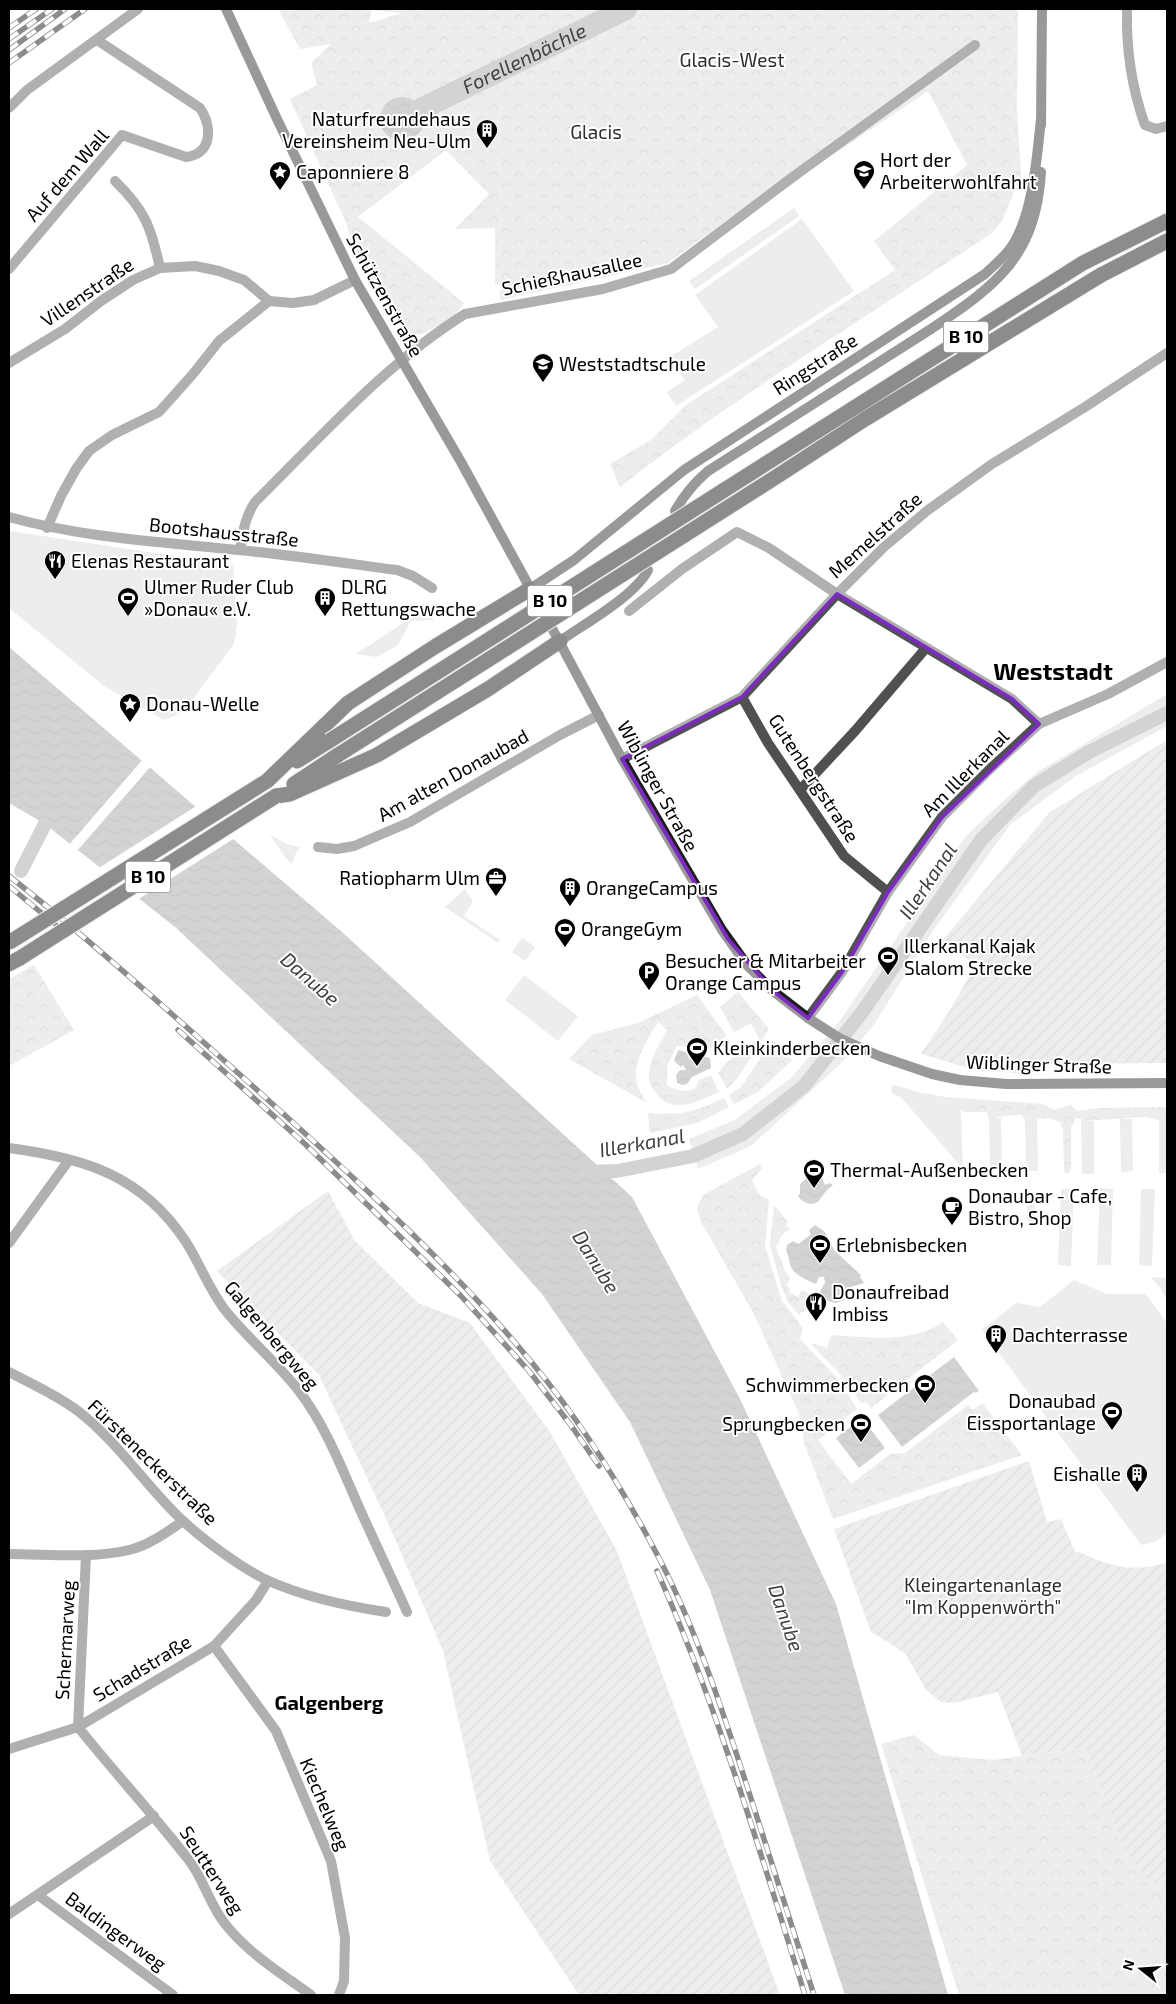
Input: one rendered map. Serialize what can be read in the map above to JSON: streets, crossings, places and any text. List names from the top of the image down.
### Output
{
  "streets": {
    "highway": ["B 10"],
    "main road": ["Schützenstraße", "Ringstraße", "Wiblinger Straße"],
    "street": [
      "Auf dem Wall",
      "Schießhausallee",
      "Villenstraße",
      "Bootshausstraße",
      "Memelstraße",
      "Am Illerkanal",
      "Am alten Donaubad",
      "Gutenbergstraße",
      "Galgenbergweg",
      "Fürsteneckerstraße",
      "Schermarweg",
      "Schadstraße",
      "Kiechelweg",
      "Seutterweg",
      "Baldingerweg"
    ]
  },
  "crossings": [
    ["Schießhausallee", "Schützenstraße"],
    ["Schießhausallee", "Bootshausstraße"],
    ["Schützenstraße", "Ringstraße"],
    ["Memelstraße", "Gutenbergstraße"],
    ["Memelstraße", "Wiblinger Straße"],
    ["Am Illerkanal", "Gutenbergstraße"],
    ["Am Illerkanal", "Wiblinger Straße"],
    ["Am alten Donaubad", "Wiblinger Straße"],
    ["Fürsteneckerstraße", "Schadstraße"],
    ["Schermarweg", "Schadstraße"],
    ["Schermarweg", "Seutterweg"],
    ["Schadstraße", "Kiechelweg"],
    ["Schadstraße", "Seutterweg"]
  ],
  "districts": ["Weststadt", "Galgenberg"],
  "water": ["Forellenbächle", "Illerkanal", "Danube"],
  "parks": ["Glacis-West", "Glacis", "Kleingartenanlage \"Im Koppenwörth\""],
  "places": {
    "building": [
      "Naturfreundehaus Vereinsheim Neu-Ulm",
      "DLRG Rettungswache",
      "OrangeCampus",
      "Dachterrasse",
      "Eishalle"
    ],
    "school or university": ["Hort der Arbeiterwohlfahrt", "Weststadtschule"],
    "place": ["Caponniere 8", "Donau-Welle"],
    "restaurant": ["Elenas Restaurant", "Donaufreibad Imbiss"],
    "sports": [
      "Ulmer Ruder Club »Donau« e.V.",
      "OrangeGym",
      "Illerkanal Kajak Slalom Strecke",
      "Kleinkinderbecken",
      "Thermal-Außenbecken",
      "Erlebnisbecken",
      "Schwimmerbecken",
      "Donaubad Eissportanlage",
      "Sprungbecken"
    ],
    "office": ["Ratiopharm Ulm"],
    "parking": ["Besucher & Mitarbeiter Orange Campus"],
    "cafe": ["Donaubar - Cafe, Bistro, Shop"]
  },
  "north": "left"
}
